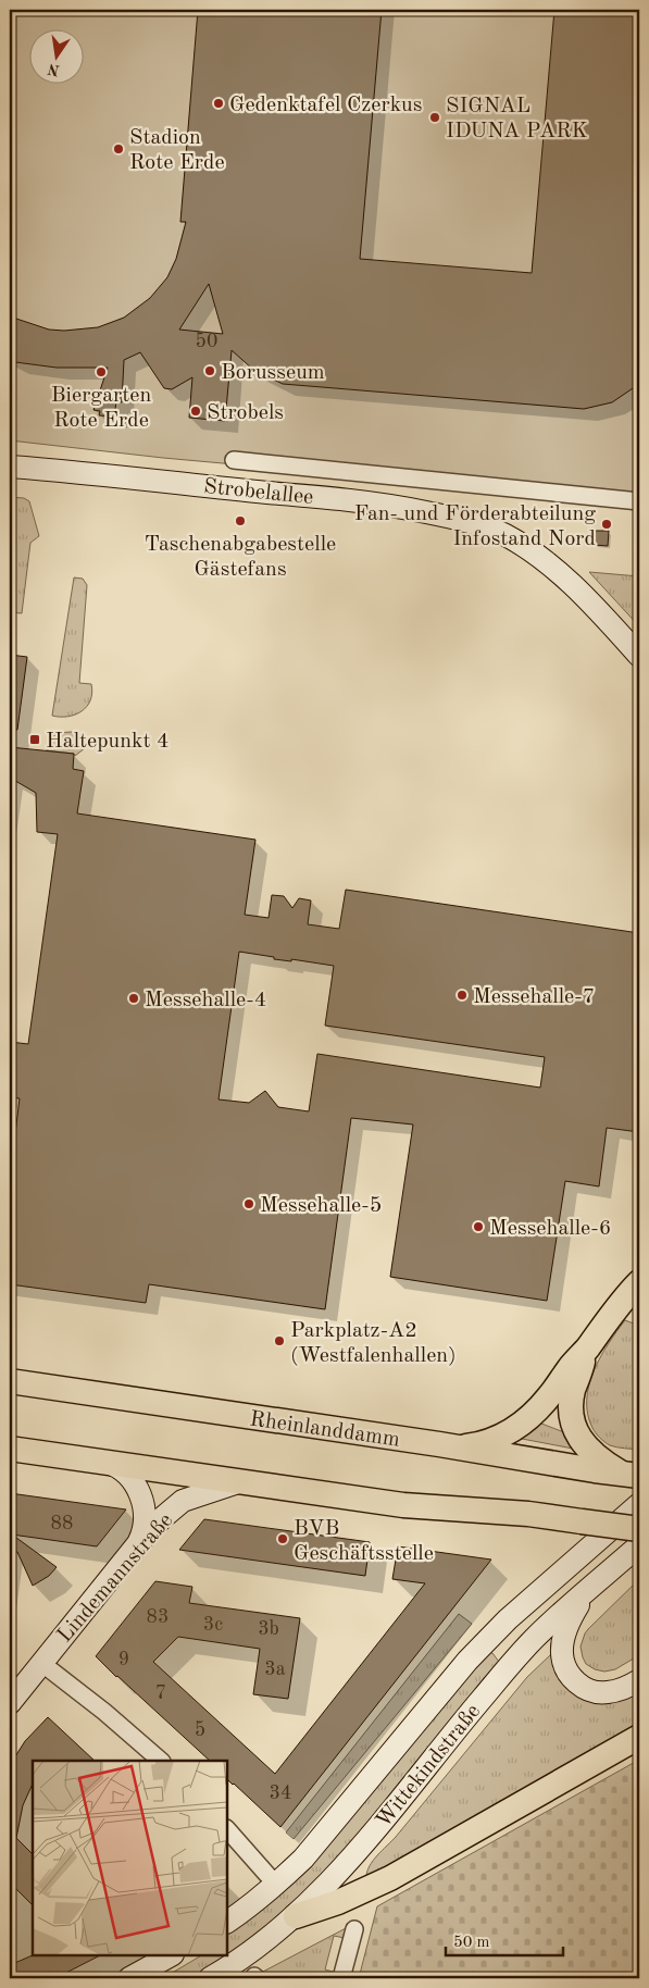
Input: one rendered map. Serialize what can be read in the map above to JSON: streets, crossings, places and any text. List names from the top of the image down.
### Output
{
  "streets": {
    "main road": [
      "Strobelallee",
      "Rheinlanddamm",
      "Lindemannstraße",
      "Wittekindstraße"
    ]
  },
  "places": {
    "other": [
      "Gedenktafel Czerkus",
      "SIGNAL IDUNA PARK",
      "Stadion Rote Erde",
      "Borusseum",
      "Biergarten Rote Erde",
      "Strobels",
      "Taschenabgabestelle Gästefans",
      "Fan- und Förderabteilung Infostand Nord",
      "Messehalle-7",
      "Messehalle-4",
      "Messehalle-5",
      "Messehalle-6",
      "Parkplatz-A2 (Westfalenhallen)",
      "BVB Geschäftsstelle"
    ],
    "transit": ["Haltepunkt 4"]
  },
  "house_numbers": [
    "50",
    "88",
    "83",
    "3c",
    "3b",
    "9",
    "3a",
    "7",
    "5",
    "34"
  ],
  "scale_bar": "50 m",
  "north": "bottom"
}
